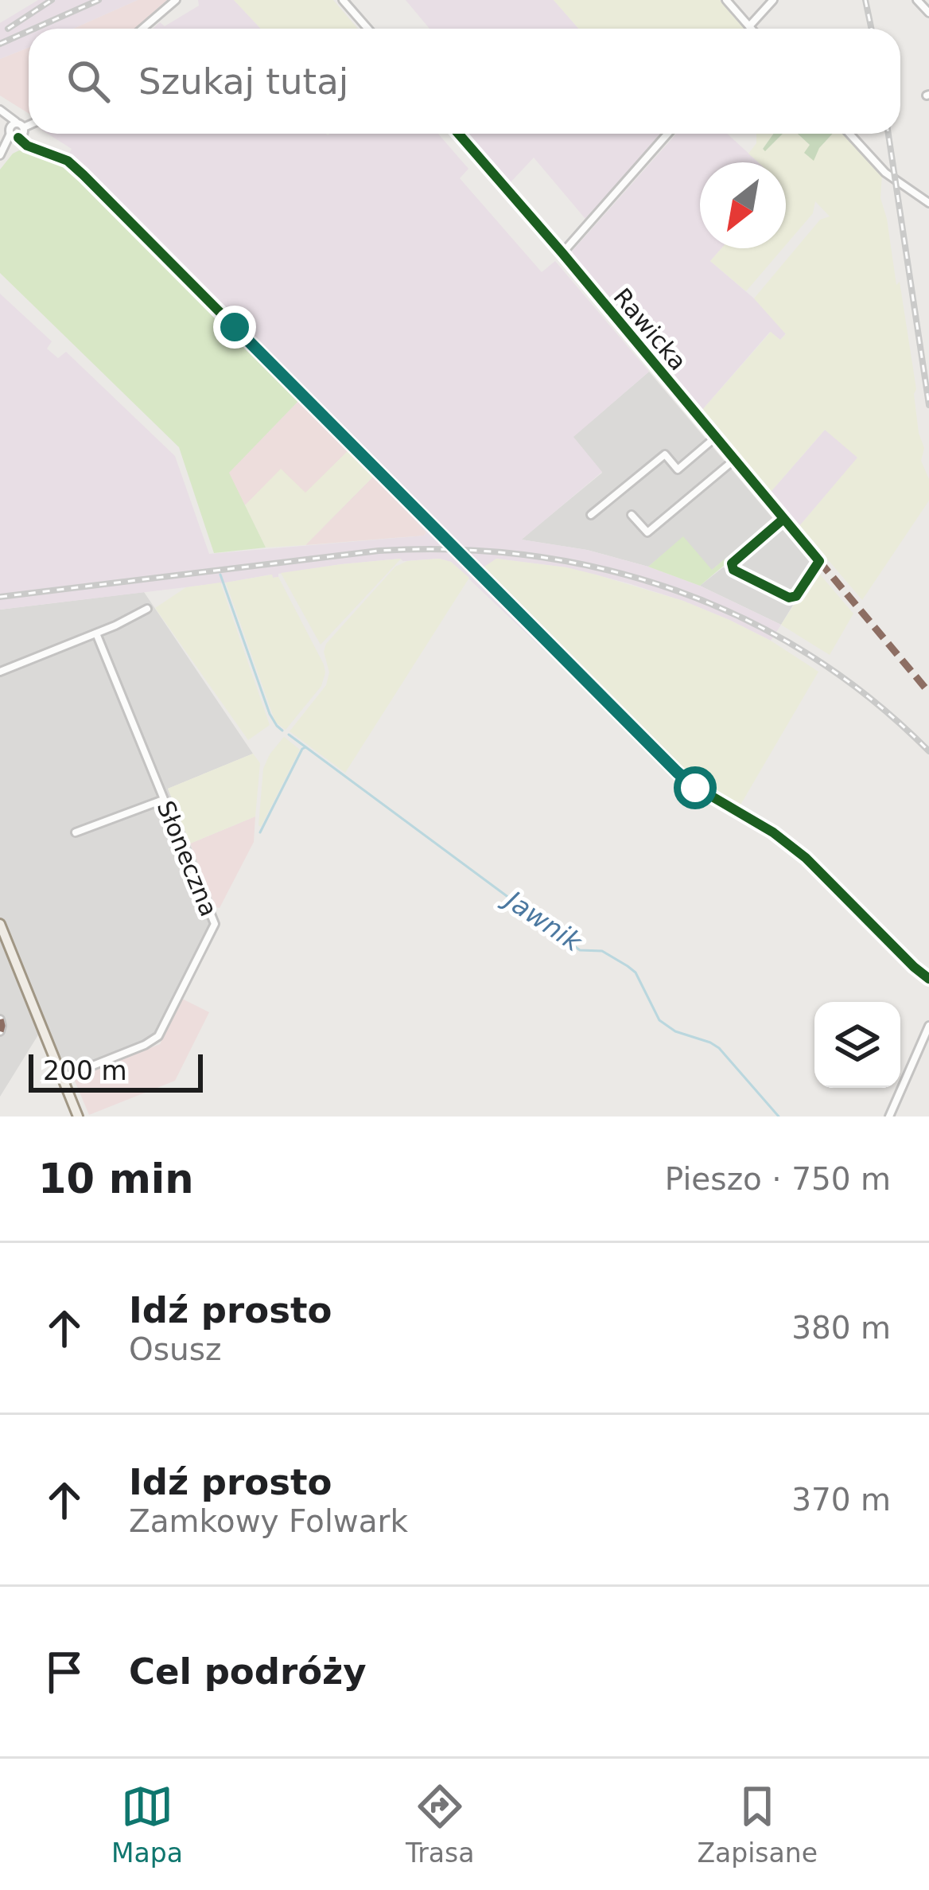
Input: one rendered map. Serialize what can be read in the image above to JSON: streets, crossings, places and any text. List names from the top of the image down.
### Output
{
  "streets": {
    "street": ["Rawicka", "Słoneczna"]
  },
  "water": ["Jawnik"],
  "scale_bar": "200 m",
  "north": "bottom left",
  "page": {
    "search": "Szukaj tutaj",
    "scale": "200 m",
    "heading": ["10 min", "Pieszo · 750 m"],
    "list": [
      ["Idź prosto", "Osusz", "380 m"],
      ["Idź prosto", "Zamkowy Folwark", "370 m"],
      "Cel podróży"
    ],
    "nav": ["Mapa", "Trasa", "Zapisane"]
  }
}
